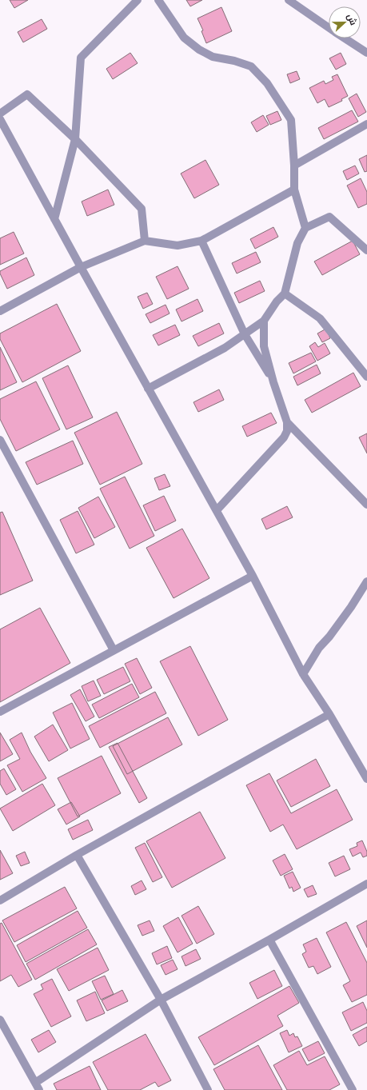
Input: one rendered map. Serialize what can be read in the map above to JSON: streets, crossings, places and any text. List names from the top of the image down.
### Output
{
  "north": "right"
}
